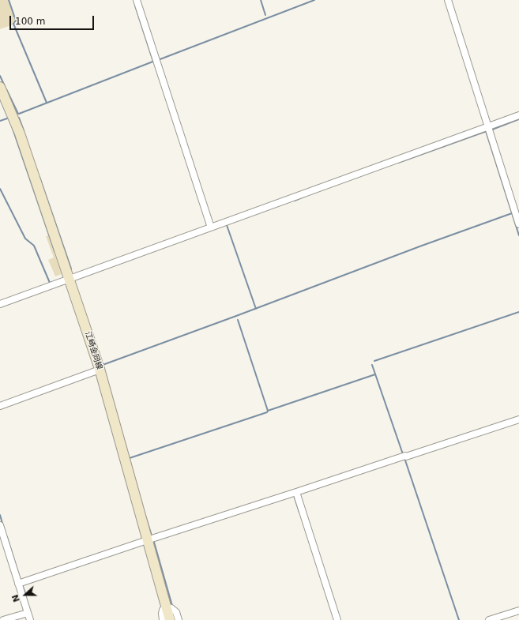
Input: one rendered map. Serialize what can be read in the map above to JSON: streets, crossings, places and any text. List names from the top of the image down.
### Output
{
  "streets": {
    "main road": ["江崎金岡線"]
  },
  "scale_bar": "100 m",
  "north": "left"
}
